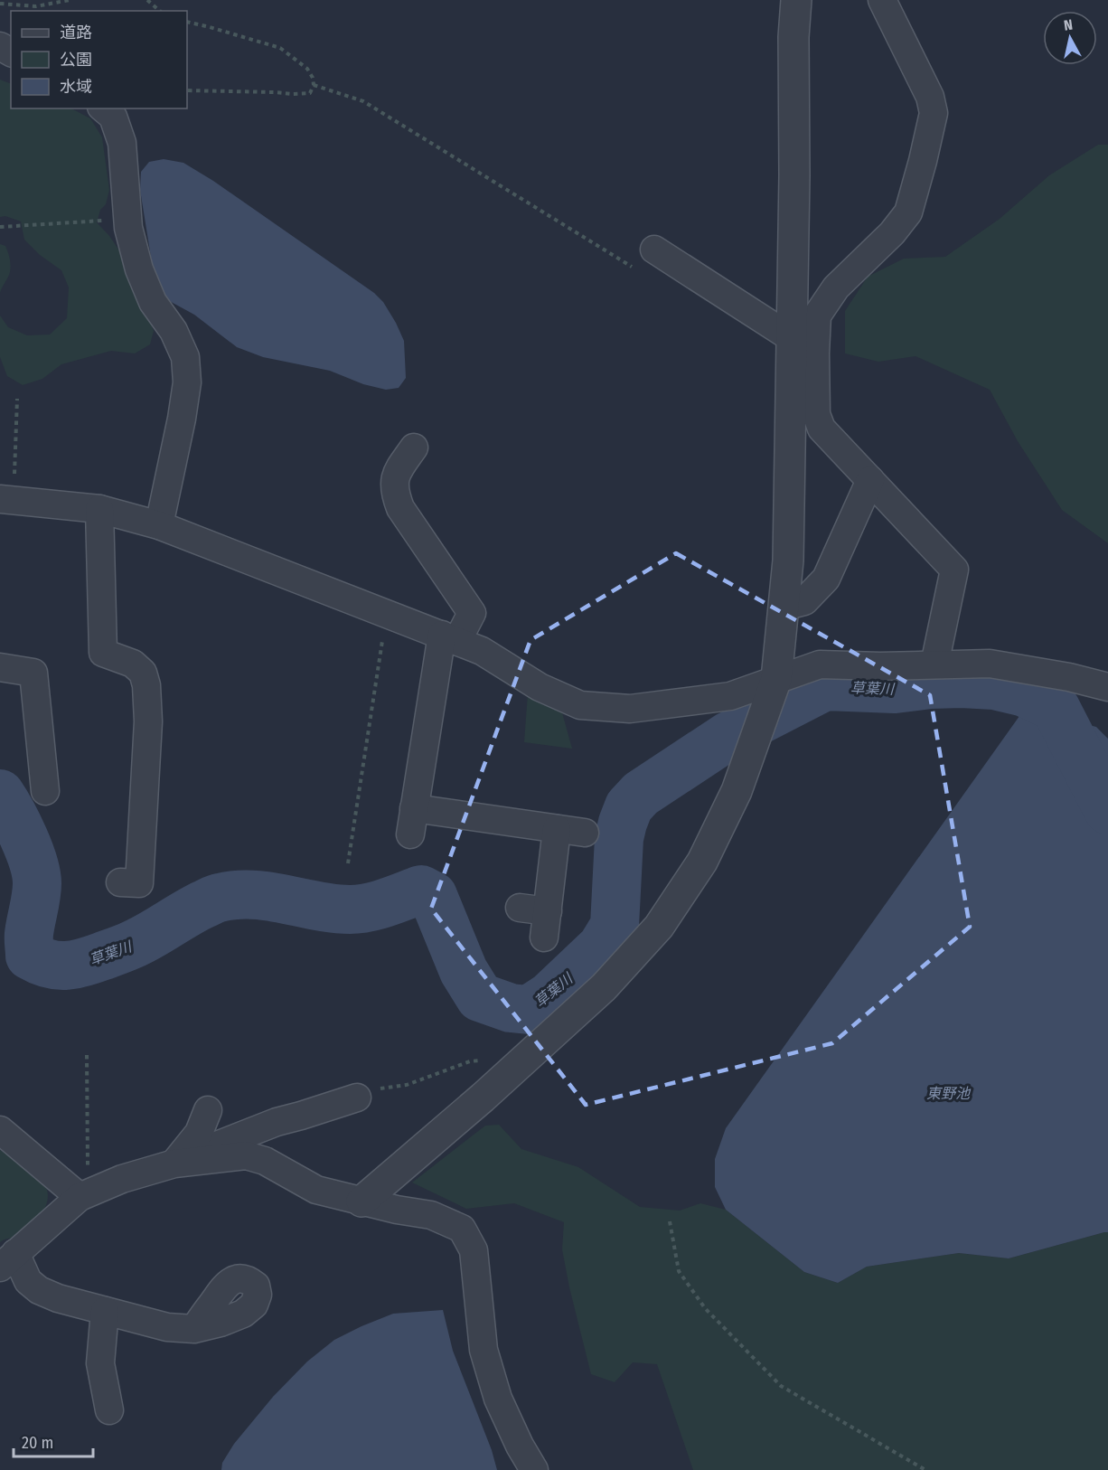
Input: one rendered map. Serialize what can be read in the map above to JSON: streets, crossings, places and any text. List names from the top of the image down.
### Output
{
  "water": ["草葉川", "東野池"],
  "legend": ["道路", "公園", "水域"],
  "scale_bar": "20 m",
  "north": "top"
}
